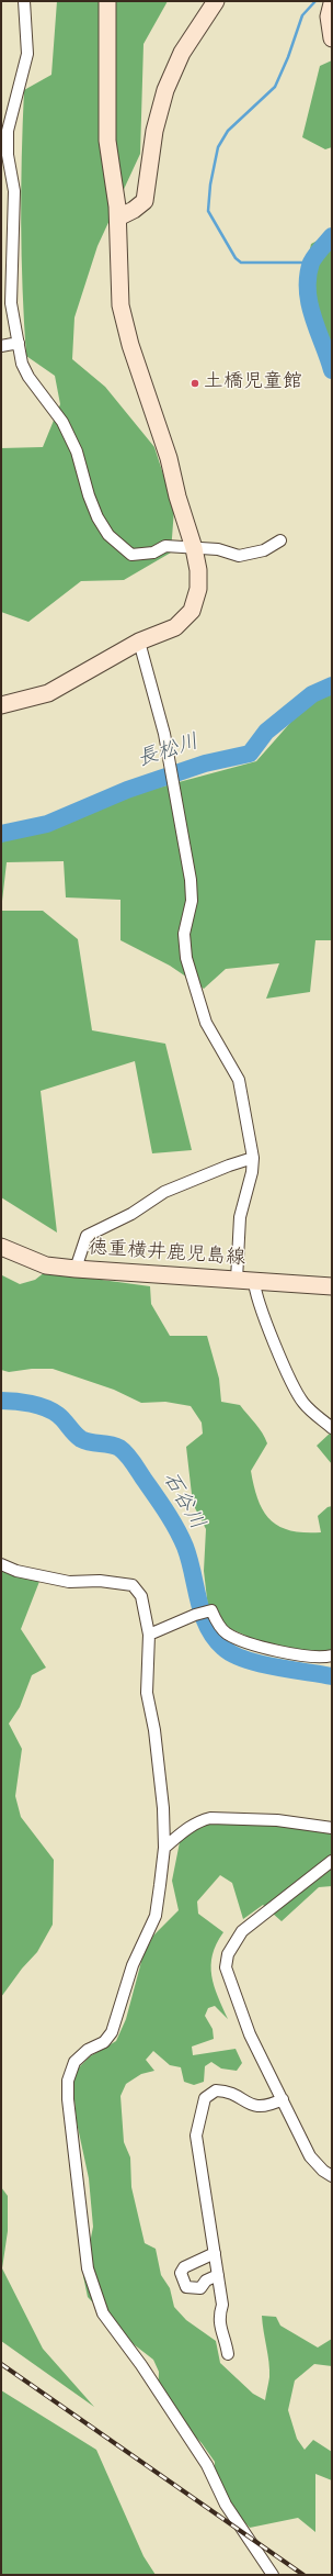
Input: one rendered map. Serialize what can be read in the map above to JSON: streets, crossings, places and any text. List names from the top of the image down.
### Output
{
  "streets": {
    "street": ["徳重横井鹿児島線"]
  },
  "water": ["長松川", "石谷川"],
  "places": ["土橋児童館"]
}
